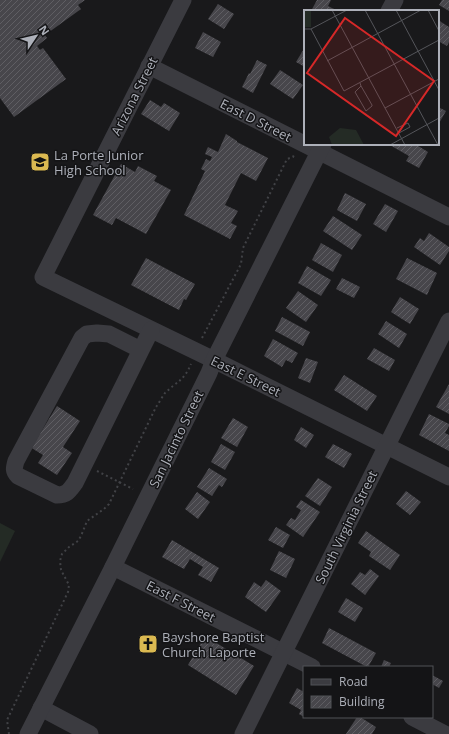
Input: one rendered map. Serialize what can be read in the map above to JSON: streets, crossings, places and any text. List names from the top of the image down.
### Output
{
  "streets": {
    "street": [
      "Arizona Street",
      "East D Street",
      "East E Street",
      "San Jacinto Street",
      "South Virginia Street",
      "East F Street"
    ]
  },
  "crossings": [
    ["Arizona Street", "East D Street"],
    ["Arizona Street", "East E Street"],
    ["East D Street", "San Jacinto Street"],
    ["East E Street", "San Jacinto Street"],
    ["East E Street", "South Virginia Street"],
    ["San Jacinto Street", "East F Street"],
    ["South Virginia Street", "East F Street"]
  ],
  "places": {
    "school or university": ["La Porte Junior High School"],
    "church": ["Bayshore Baptist Church Laporte"]
  },
  "legend": ["Road", "Building"],
  "north": "top right"
}
